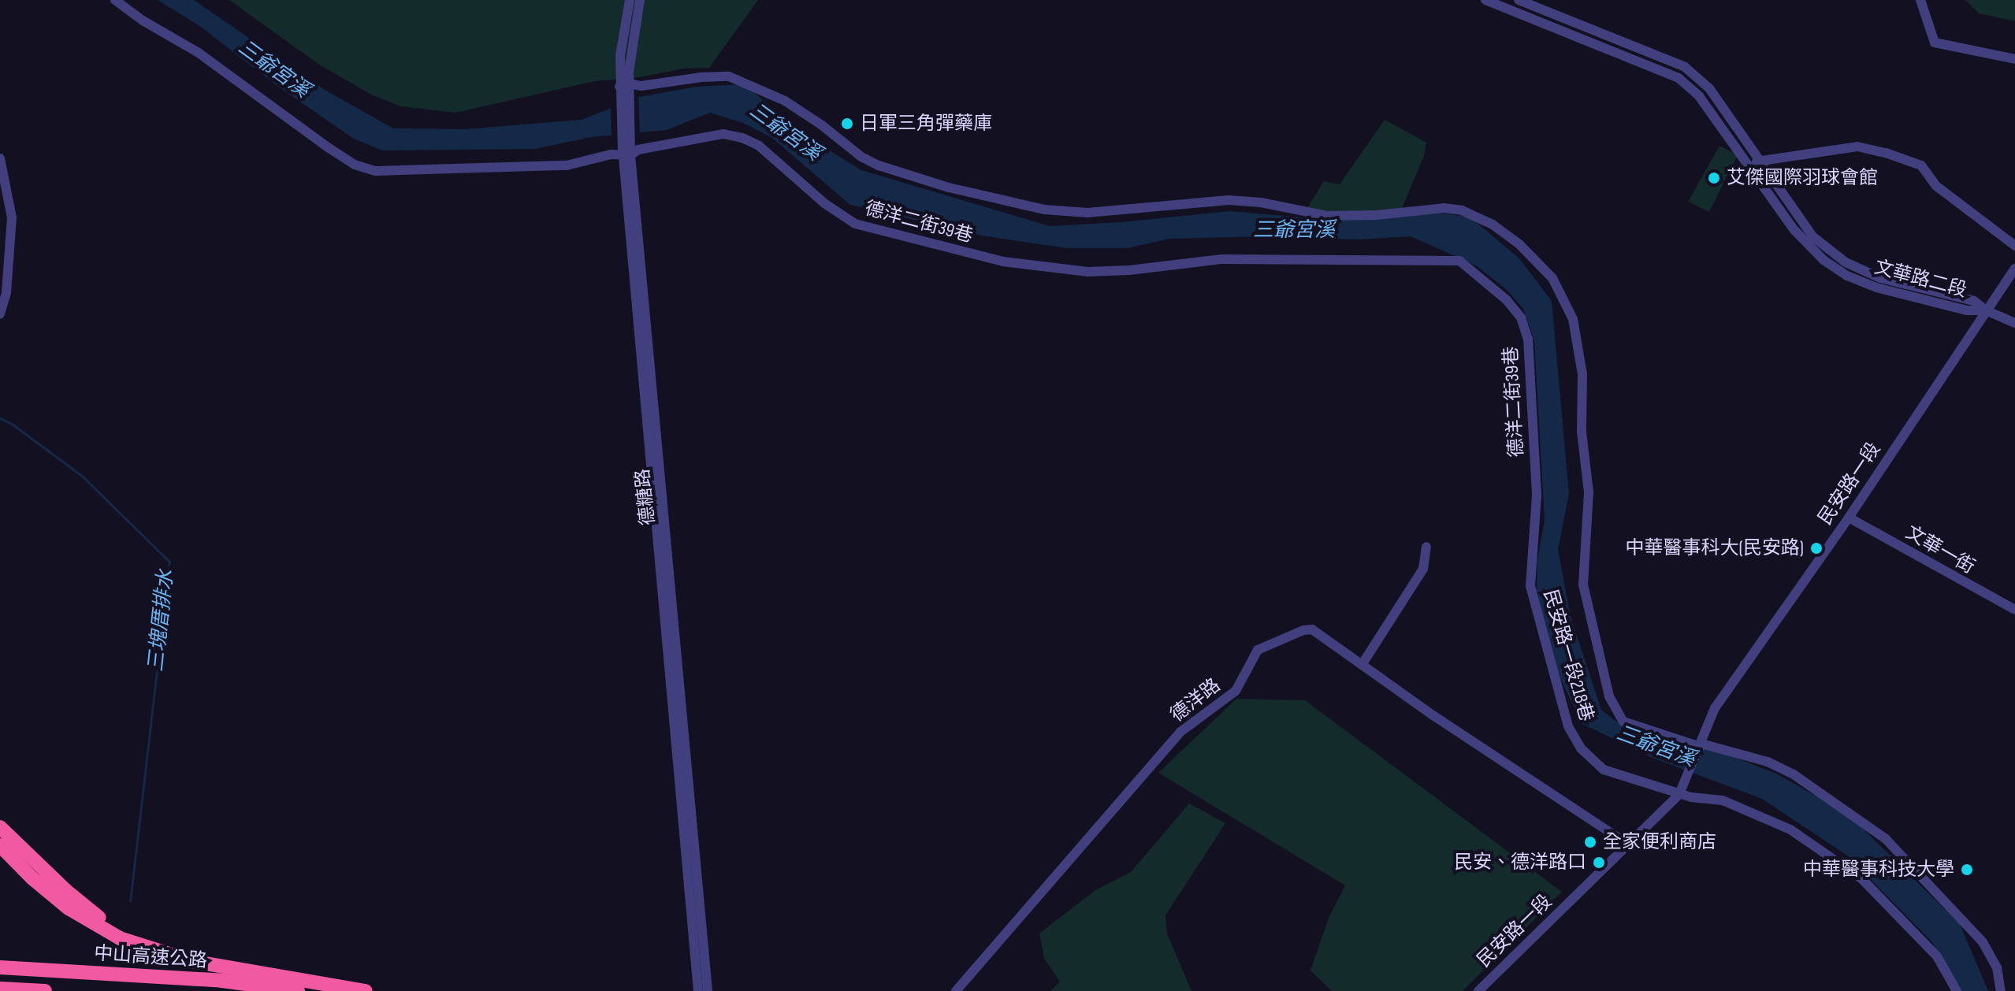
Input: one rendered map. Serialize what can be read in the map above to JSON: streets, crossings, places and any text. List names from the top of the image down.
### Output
{
  "streets": {
    "highway": ["中山高速公路"],
    "street": [
      "德洋二街39巷",
      "文華路二段",
      "民安路一段",
      "德糖路",
      "文華一街",
      "民安路一段218巷",
      "德洋路"
    ]
  },
  "crossings": [
    ["德洋二街39巷", "德糖路"],
    ["德洋二街39巷", "民安路一段218巷"],
    ["文華路二段", "民安路一段"],
    ["民安路一段", "文華一街"],
    ["民安路一段", "民安路一段218巷"],
    ["民安路一段", "德洋路"]
  ],
  "water": ["三爺宮溪", "三塊厝排水"],
  "places": [
    "日軍三角彈藥庫",
    "艾傑國際羽球會館",
    "中華醫事科大(民安路)",
    "全家便利商店",
    "民安、德洋路口",
    "中華醫事科技大學"
  ]
}
